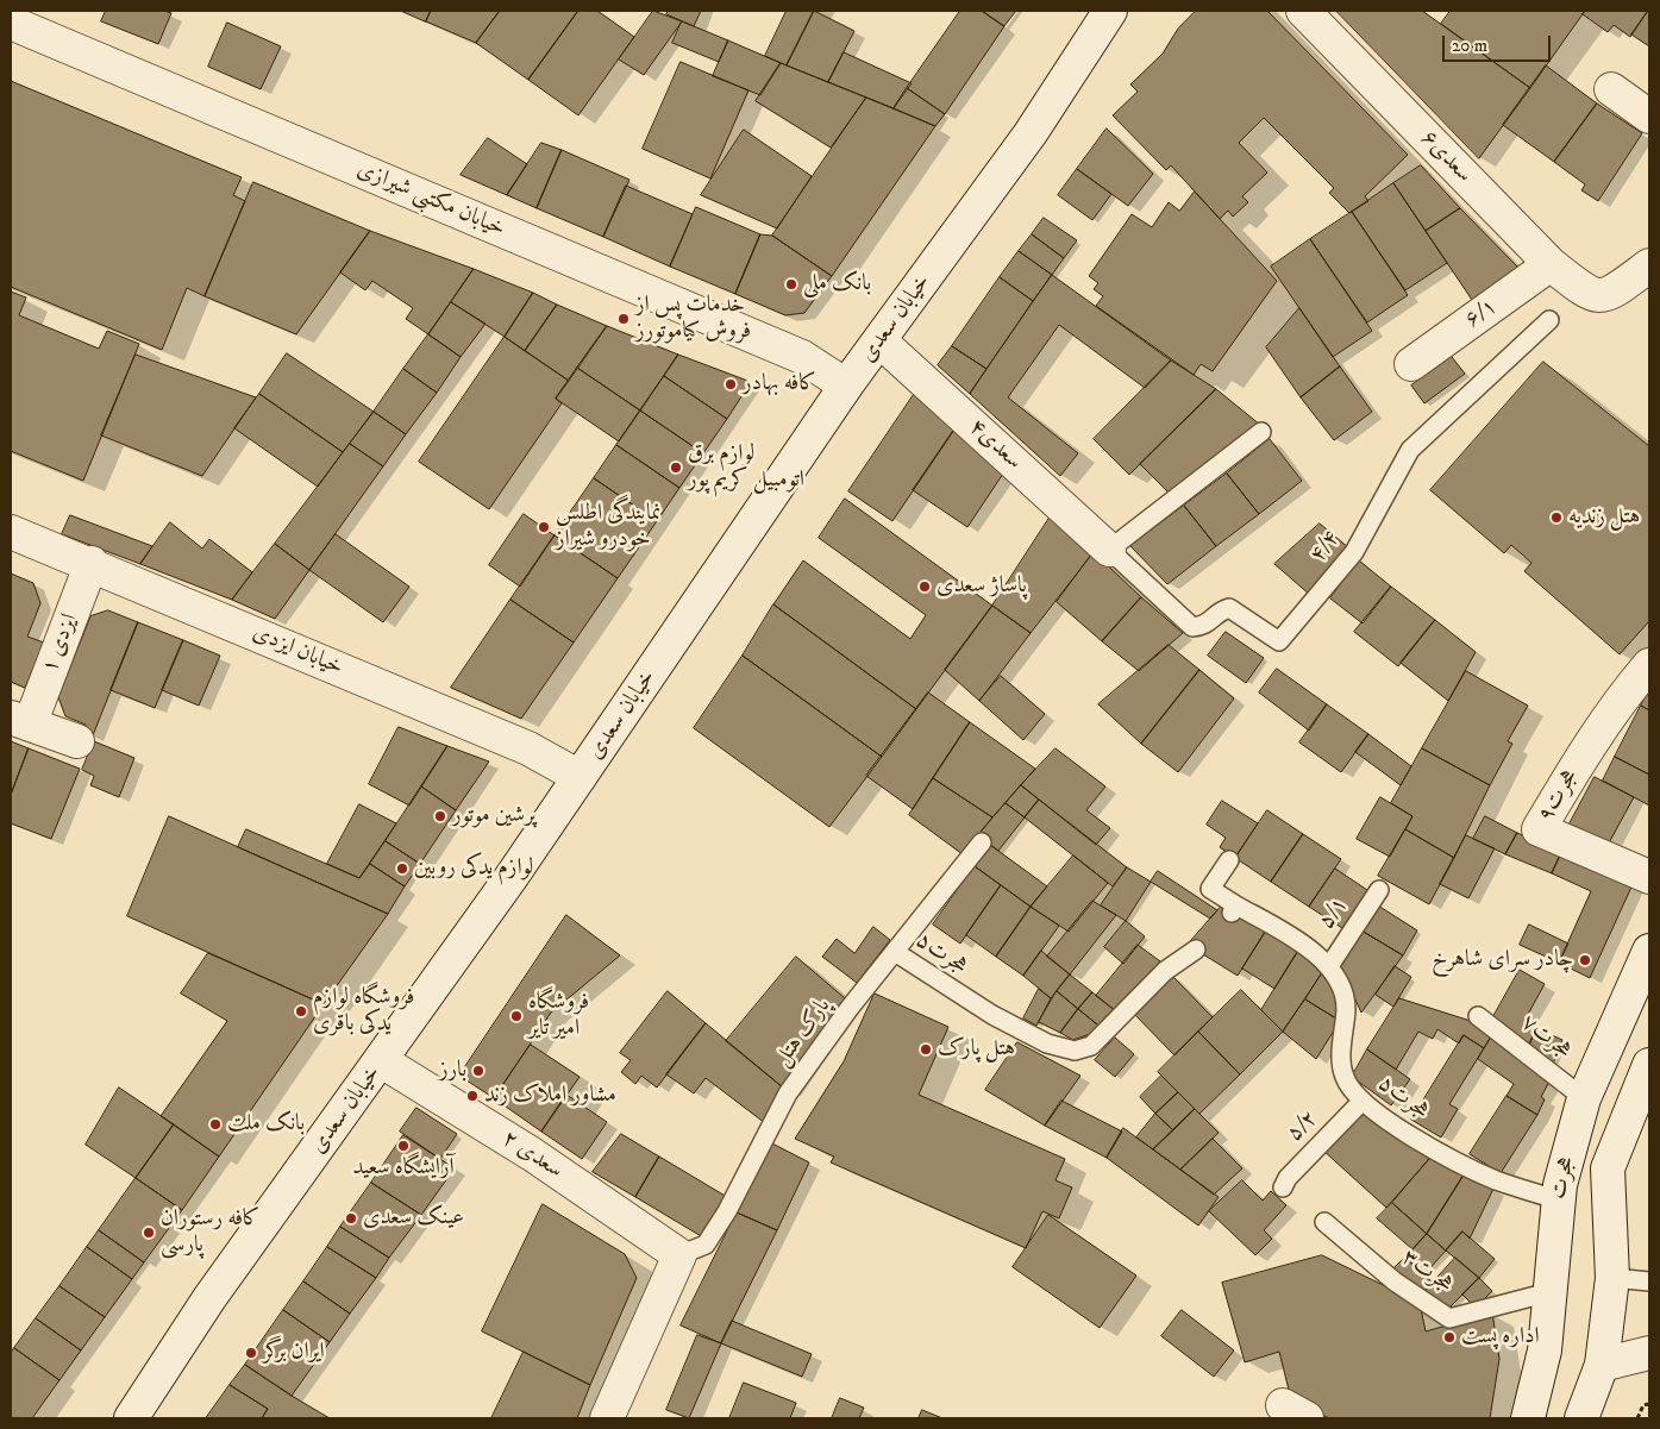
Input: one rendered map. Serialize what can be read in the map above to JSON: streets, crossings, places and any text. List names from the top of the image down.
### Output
{
  "streets": {
    "street": [
      "سعدی۶",
      "خیابان مکتبی شیرازی",
      "۶/۱",
      "خیابان سعدی",
      "سعدی۴",
      "ایزدی ۱",
      "خیابان ایزدی",
      "هجرت۹",
      "سعدی ۲",
      "هجرت"
    ],
    "lane": [
      "۴/۴",
      "۵/۱",
      "هجرت۵",
      "پارک هتل",
      "هجرت۷",
      "۵/۲",
      "هجرت۳"
    ]
  },
  "crossings": [
    ["سعدی۶", "۶/۱"],
    ["خیابان مکتبی شیرازی", "خیابان سعدی"],
    ["خیابان سعدی", "سعدی۴"],
    ["خیابان سعدی", "خیابان ایزدی"],
    ["خیابان سعدی", "سعدی ۲"],
    ["سعدی۴", "۴/۴"],
    ["ایزدی ۱", "خیابان ایزدی"],
    ["۵/۱", "هجرت۵"],
    ["هجرت۵", "پارک هتل"],
    ["هجرت۵", "۵/۲"],
    ["هجرت۵", "هجرت"],
    ["پارک هتل", "سعدی ۲"],
    ["هجرت۷", "هجرت"],
    ["هجرت", "هجرت۳"]
  ],
  "places": [
    "بانک ملی",
    "خدمات پس از فروش کیاموتورز",
    "کافه بهادر",
    "لوازم برق اتومبیل کریم پور",
    "هتل زندیه",
    "نمایندگی اطلس خودرو شیراز",
    "پاساژ سعدی",
    "پرشین موتور",
    "لوازم یدکی روبین",
    "چادر سرای شاهرخ",
    "فروشگاه لوازم یدکی باقری",
    "فروشگاه امیر تایر",
    "هتل پارک",
    "بارز",
    "مشاور املاک زند",
    "بانک ملت",
    "آرایشگاه سعید",
    "عینک سعدی",
    "کافه رستوران پارسی",
    "اداره پست",
    "ایران برگر"
  ],
  "scale_bar": "20 m"
}
